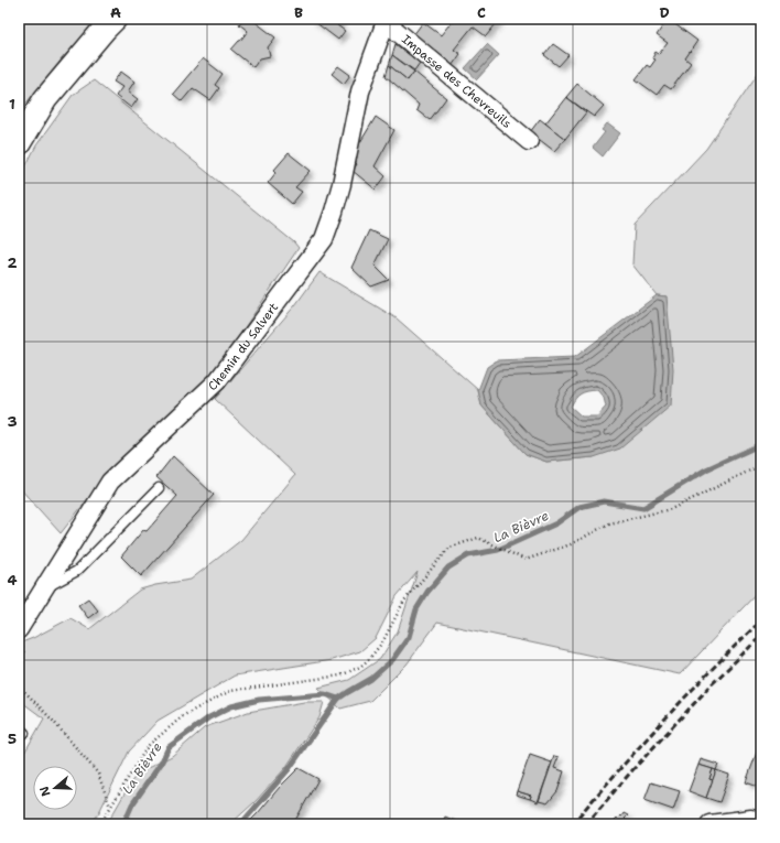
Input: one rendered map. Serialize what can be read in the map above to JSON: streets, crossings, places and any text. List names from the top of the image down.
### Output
{
  "streets": {
    "street": ["Impasse des Chevreuils", "Chemin du Salvert"]
  },
  "crossings": [
    ["Impasse des Chevreuils", "Chemin du Salvert"]
  ],
  "water": ["La Bièvre"],
  "north": "left",
  "grid": {
    "columns": [
      "A",
      "B",
      "C",
      "D"
    ],
    "rows": [
      "1",
      "2",
      "3",
      "4",
      "5"
    ]
  }
}
